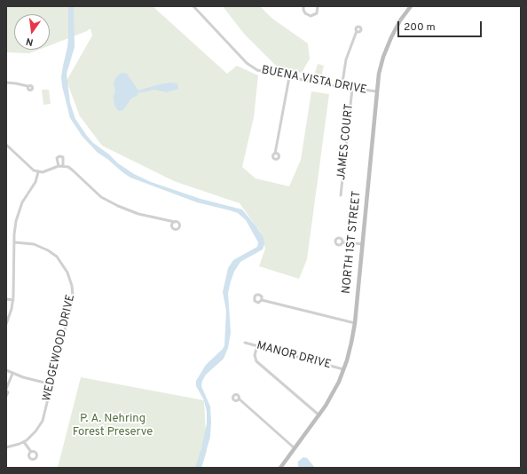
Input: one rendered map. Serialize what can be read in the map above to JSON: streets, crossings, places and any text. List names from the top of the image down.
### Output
{
  "streets": {
    "street": [
      "BUENA VISTA DRIVE",
      "JAMES COURT",
      "NORTH 1ST STREET",
      "WEDGEWOOD DRIVE",
      "MANOR DRIVE"
    ]
  },
  "crossings": [
    ["BUENA VISTA DRIVE", "JAMES COURT"],
    ["BUENA VISTA DRIVE", "NORTH 1ST STREET"],
    ["NORTH 1ST STREET", "MANOR DRIVE"]
  ],
  "parks": ["P. A. Nehring Forest Preserve"],
  "scale_bar": "200 m",
  "north": "bottom"
}
